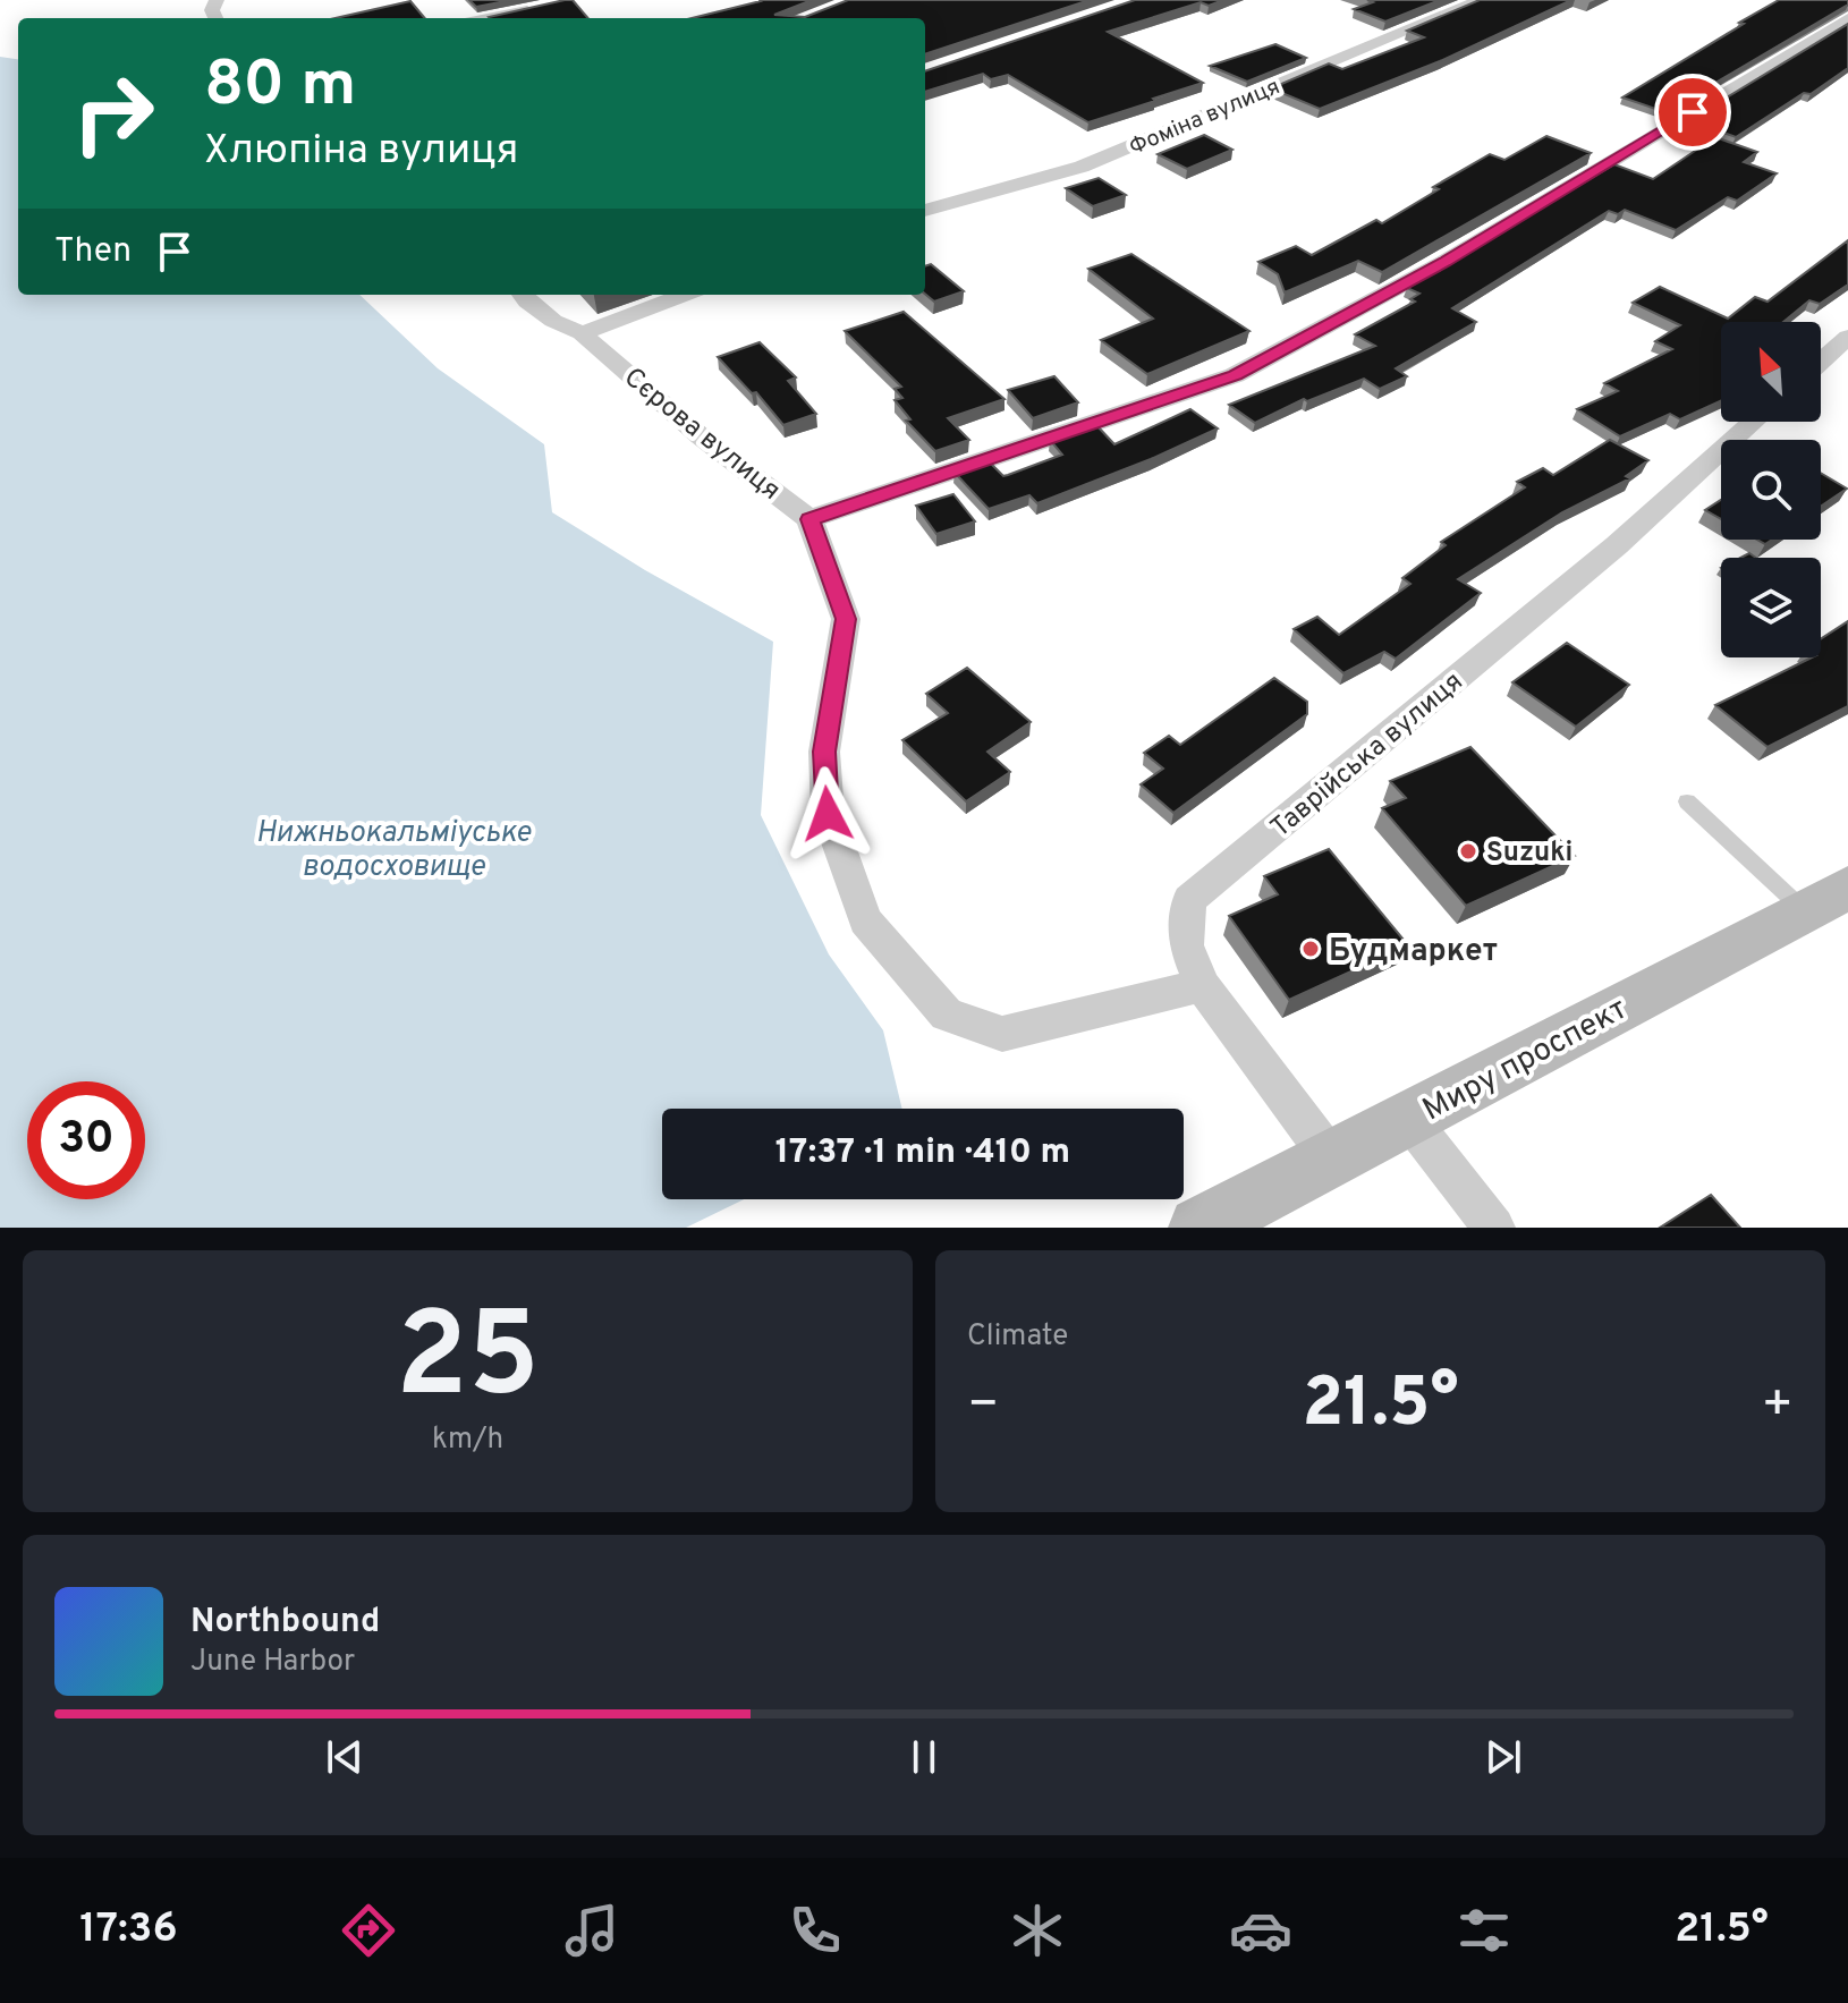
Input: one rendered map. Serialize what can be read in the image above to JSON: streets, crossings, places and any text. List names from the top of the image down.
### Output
{
  "streets": {
    "main road": ["Миру проспект"],
    "street": ["Фоміна вулиця", "Сєрова вулиця", "Таврійська вулиця"]
  },
  "crossings": [
    ["Таврійська вулиця", "Миру проспект"]
  ],
  "water": ["Нижньокальміуське водосховище"],
  "places": ["Suzuki", "Будмаркет"],
  "north": "top left",
  "page": {
    "turn": ["80 m", "Хлюпіна вулиця"],
    "then": "Then",
    "limit": "30",
    "trip": "17:37 · 1 min · 410 m",
    "tile": [
      ["25", "km/h"],
      "Climate"
    ],
    "heat": ["−", "21.5°", "+"],
    "song": ["Northbound", "June Harbor"],
    "tabs": ["17:36", "21.5°"]
  }
}
